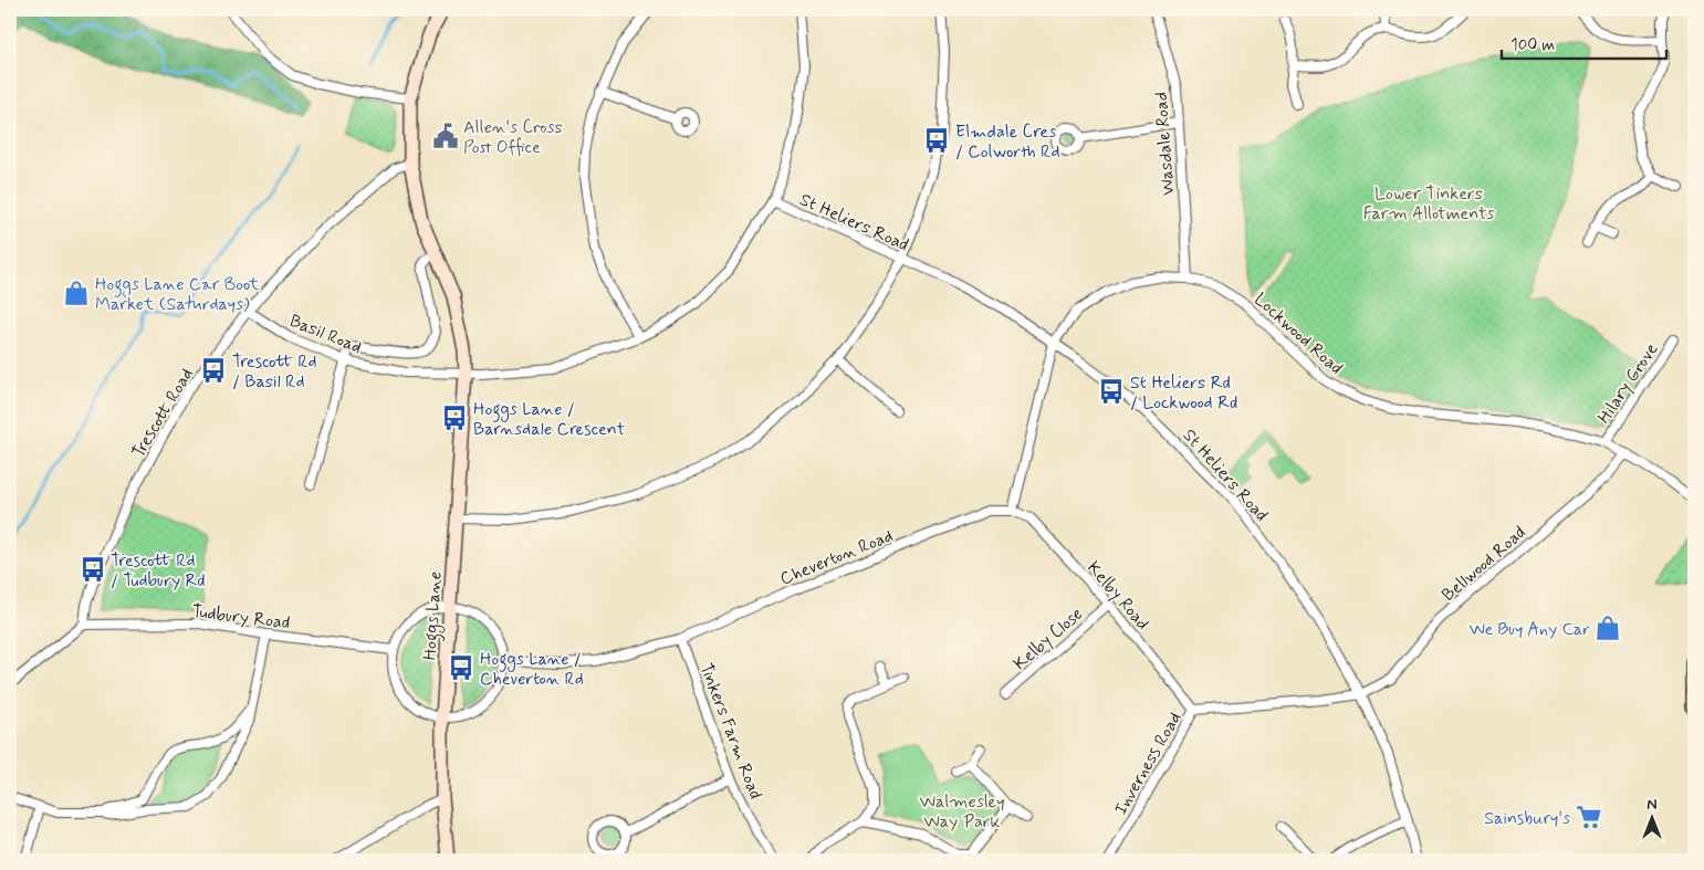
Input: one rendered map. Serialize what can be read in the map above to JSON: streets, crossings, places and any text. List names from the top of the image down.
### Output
{
  "streets": {
    "street": [
      "Wasdale Road",
      "St Heliers Road",
      "Basil Road",
      "Lockwood Road",
      "Hilary Grove",
      "Trescott Road",
      "Cheverton Road",
      "Bellwood Road",
      "Kelby Road",
      "Tudbury Road",
      "Hoggs Lane",
      "Kelby Close",
      "Tinkers Farm Road",
      "Inverness Road"
    ]
  },
  "crossings": [
    ["Wasdale Road", "Lockwood Road"],
    ["St Heliers Road", "Basil Road"],
    ["St Heliers Road", "Lockwood Road"],
    ["St Heliers Road", "Bellwood Road"],
    ["St Heliers Road", "Inverness Road"],
    ["Basil Road", "Trescott Road"],
    ["Basil Road", "Hoggs Lane"],
    ["Lockwood Road", "Hilary Grove"],
    ["Lockwood Road", "Bellwood Road"],
    ["Trescott Road", "Tudbury Road"],
    ["Trescott Road", "Hoggs Lane"],
    ["Cheverton Road", "Kelby Road"],
    ["Cheverton Road", "Tinkers Farm Road"],
    ["Bellwood Road", "Inverness Road"],
    ["Kelby Road", "Kelby Close"],
    ["Kelby Road", "Inverness Road"]
  ],
  "parks": ["Lower Tinkers Farm Allotments", "Walmesley Way Park"],
  "places": {
    "public building": ["Allen's Cross Post Office"],
    "bus stop": [
      "Elmdale Cres / Colworth Rd",
      "Trescott Rd / Basil Rd",
      "St Heliers Rd / Lockwood Rd",
      "Hoggs Lane / Barnsdale Crescent",
      "Trescott Rd / Tudbury Rd",
      "Hoggs Lane / Cheverton Rd"
    ],
    "shop": ["Hoggs Lane Car Boot Market (Saturdays)", "We Buy Any Car"],
    "supermarket": ["Sainsbury's"]
  },
  "scale_bar": "100 m",
  "north": "top"
}
